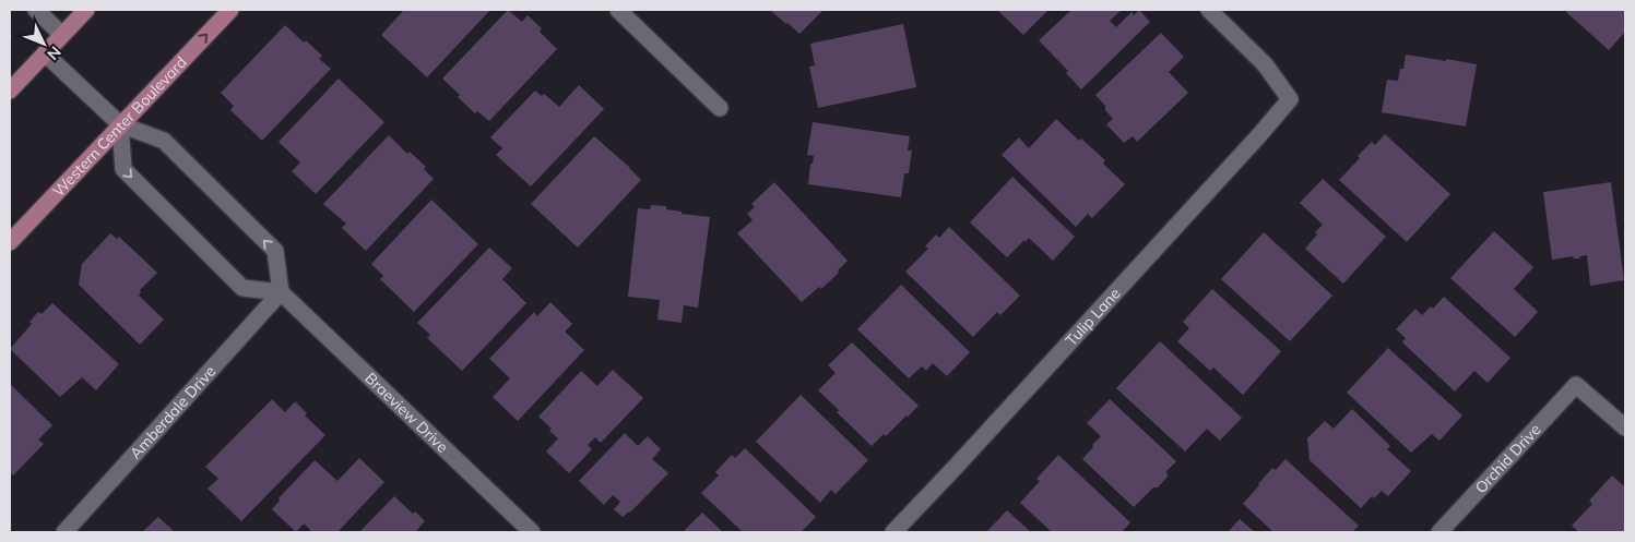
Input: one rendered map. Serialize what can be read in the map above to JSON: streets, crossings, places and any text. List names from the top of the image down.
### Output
{
  "streets": {
    "main road": ["Western Center Boulevard"],
    "street": [
      "Tulip Lane",
      "Amberdale Drive",
      "Braeview Drive",
      "Orchid Drive"
    ]
  },
  "crossings": [
    ["Amberdale Drive", "Braeview Drive"]
  ],
  "north": "bottom right"
}
